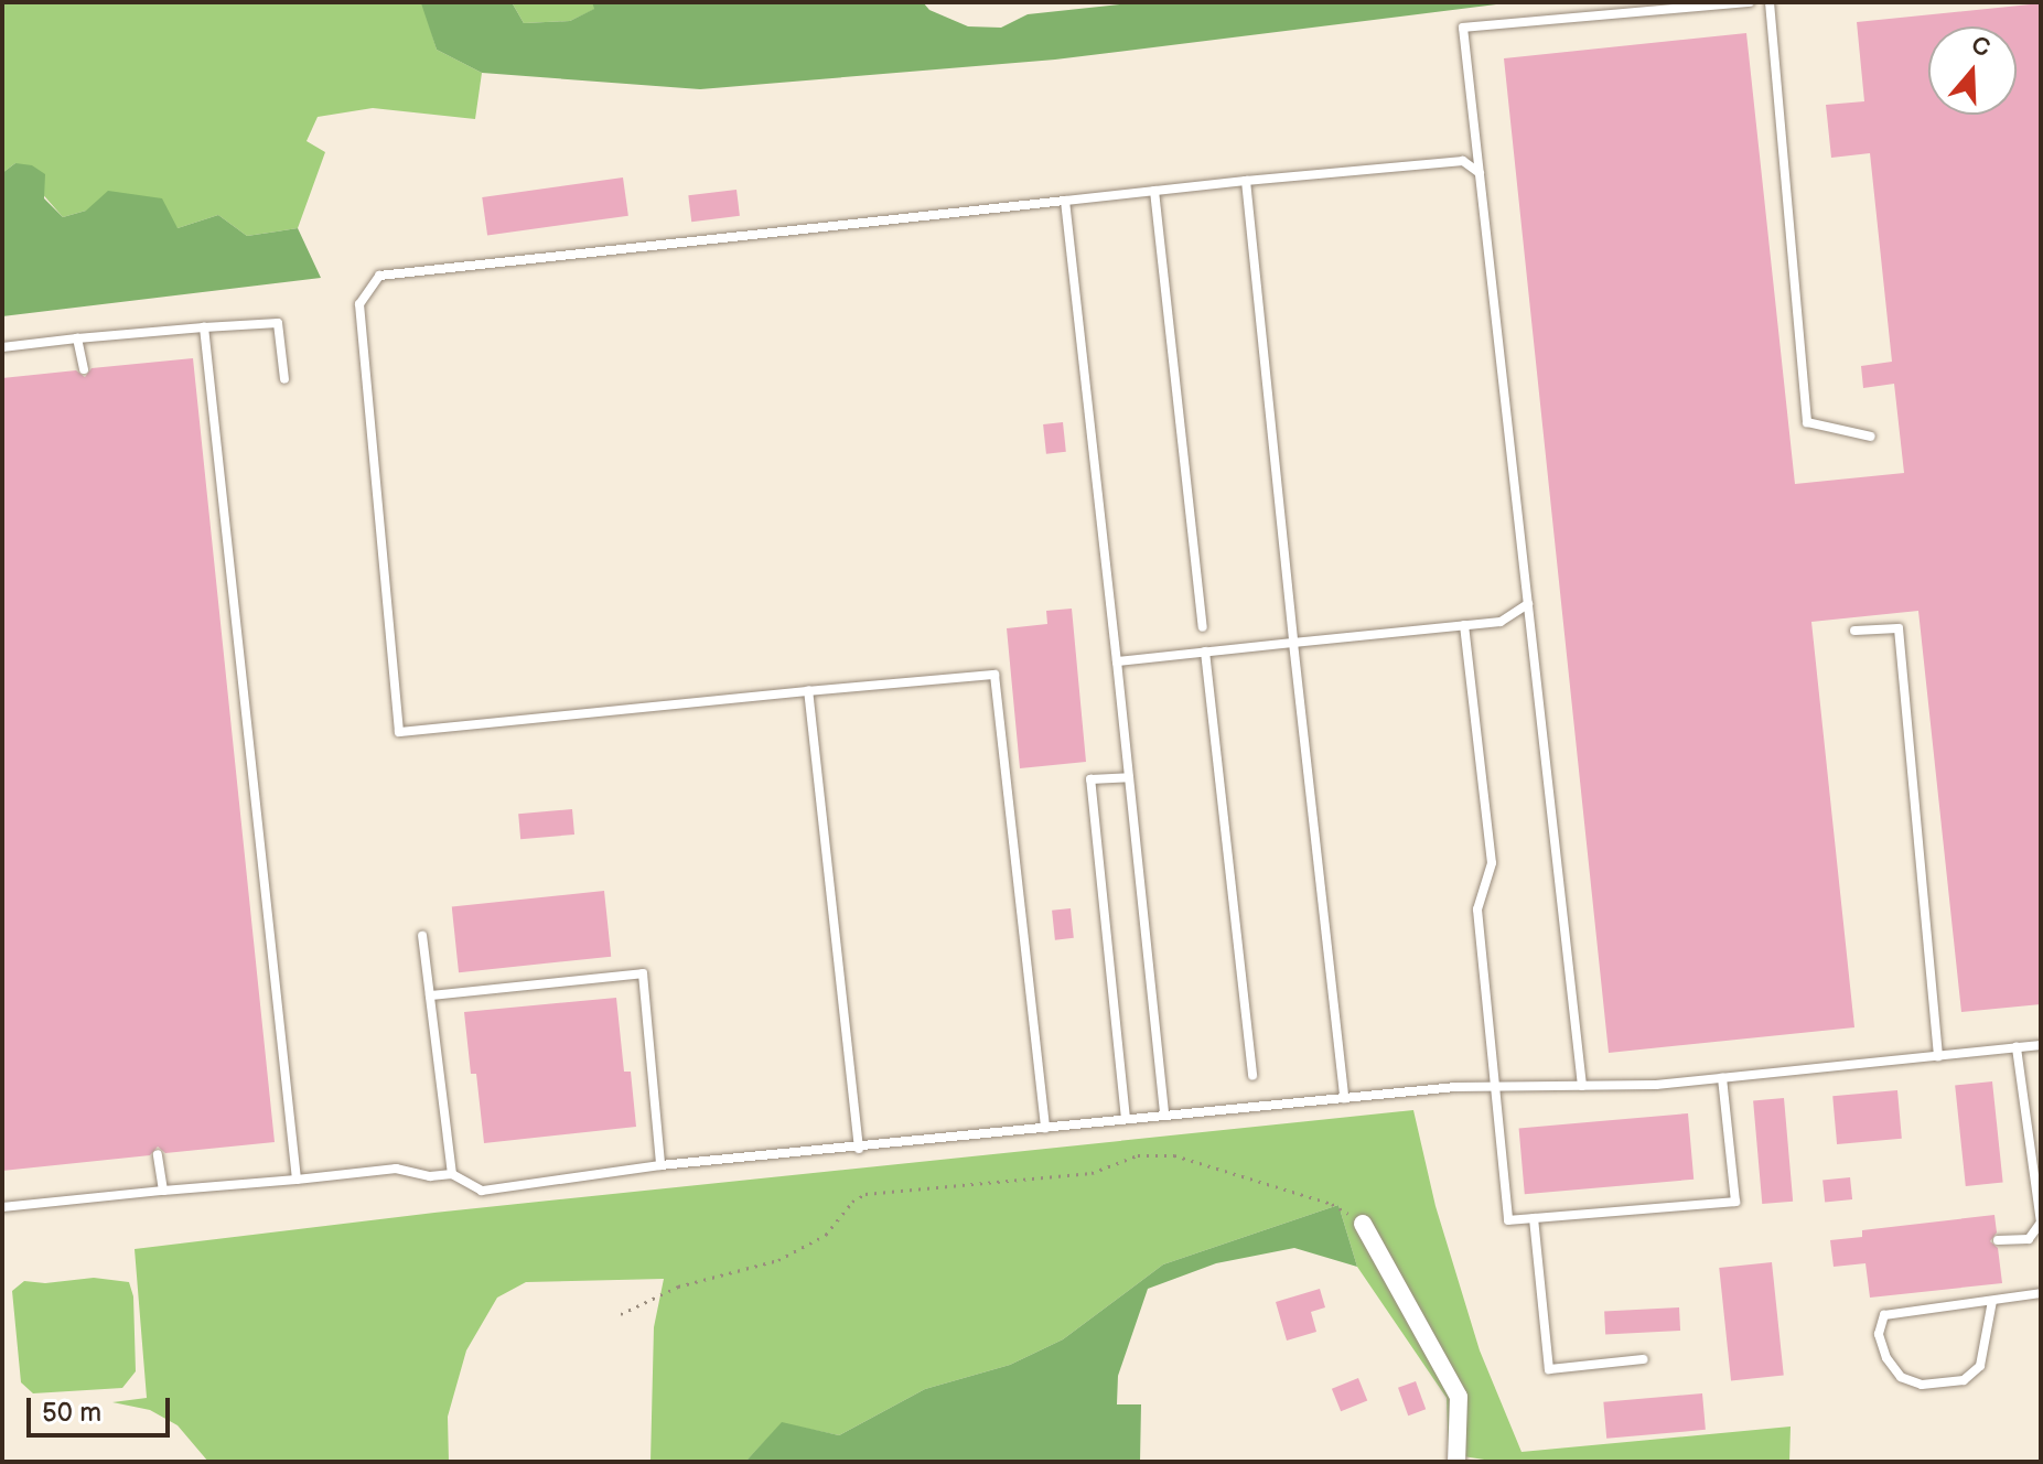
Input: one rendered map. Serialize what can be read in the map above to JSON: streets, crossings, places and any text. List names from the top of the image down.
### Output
{
  "scale_bar": "50 m",
  "north": "top"
}
